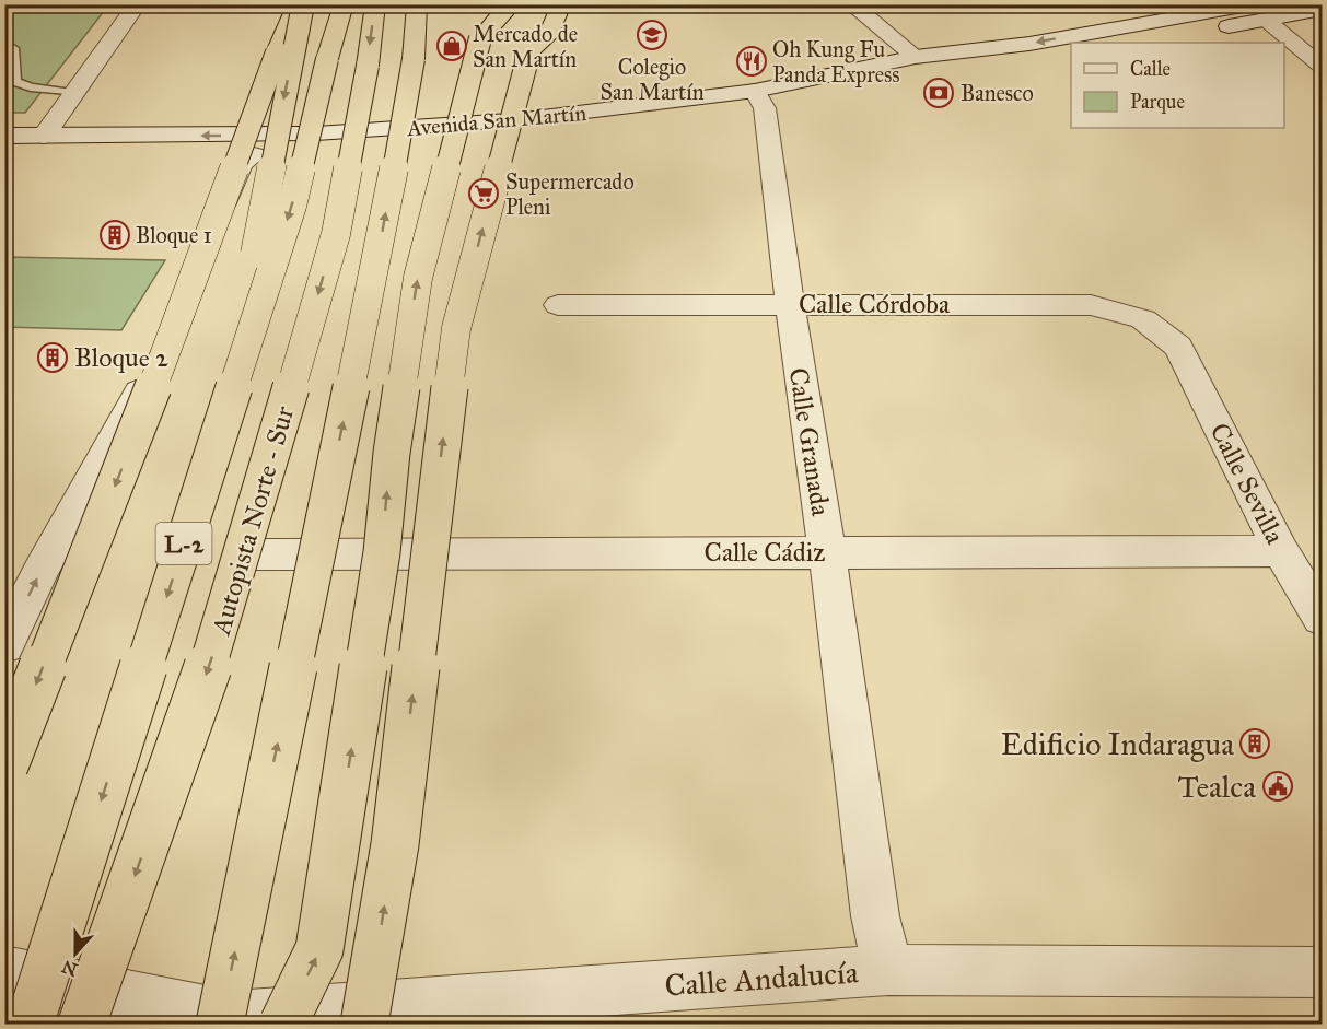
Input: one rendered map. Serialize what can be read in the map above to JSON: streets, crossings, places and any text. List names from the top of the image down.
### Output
{
  "streets": {
    "highway": ["Autopista Norte - Sur", "L-2"],
    "street": [
      "Avenida San Martín",
      "Calle Córdoba",
      "Calle Granada",
      "Calle Sevilla",
      "Calle Cádiz",
      "Calle Andalucía"
    ]
  },
  "crossings": [
    ["Avenida San Martín", "Calle Granada"],
    ["Calle Córdoba", "Calle Granada"],
    ["Calle Córdoba", "Calle Sevilla"],
    ["Calle Granada", "Calle Cádiz"],
    ["Calle Granada", "Calle Andalucía"],
    ["Calle Sevilla", "Calle Cádiz"]
  ],
  "places": {
    "school or university": ["Colegio San Martín"],
    "shop": ["Mercado de San Martín"],
    "restaurant": ["Oh Kung Fu Panda Express"],
    "bank": ["Banesco"],
    "supermarket": ["Supermercado Pleni"],
    "building": ["Bloque 1", "Bloque 2", "Edificio Indaragua"],
    "public building": ["Tealca"]
  },
  "legend": ["Calle", "Parque"],
  "north": "bottom"
}
